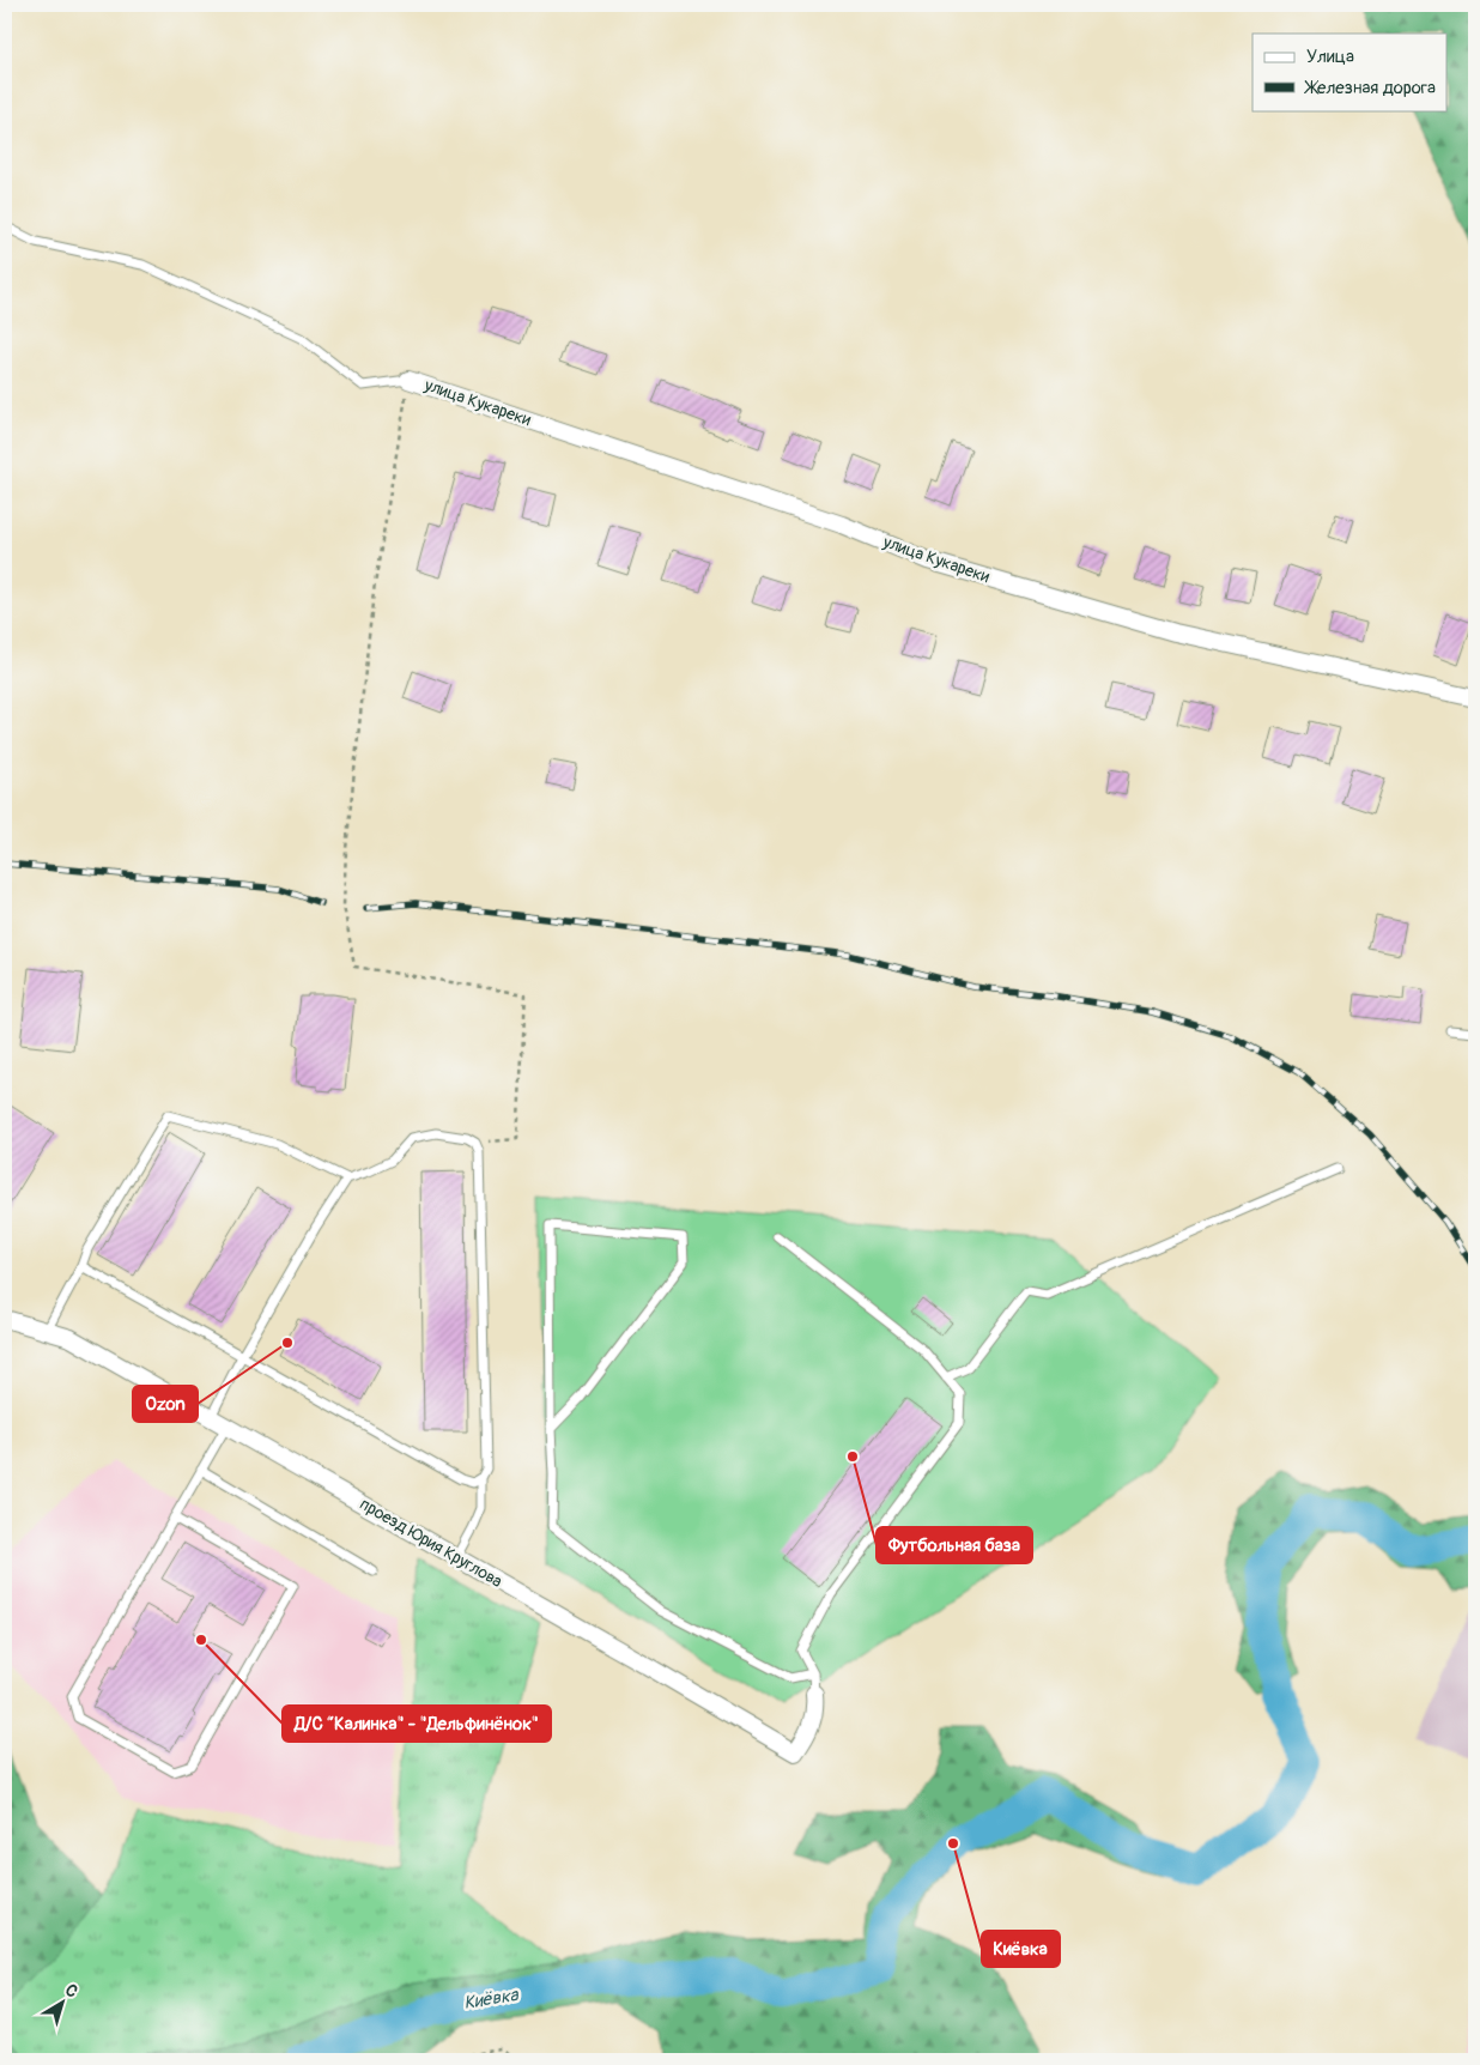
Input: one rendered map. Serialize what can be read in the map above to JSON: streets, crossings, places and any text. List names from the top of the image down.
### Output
{
  "streets": {
    "street": ["улица Кукареки", "проезд Юрия Круглова"]
  },
  "water": ["Киёвка"],
  "places": [
    "Ozon",
    "Футбольная база",
    "Д/С “Калинка\" - \"Дельфинёнок\"",
    "Киёвка"
  ],
  "legend": ["Улица", "Железная дорога"],
  "north": "top right"
}
